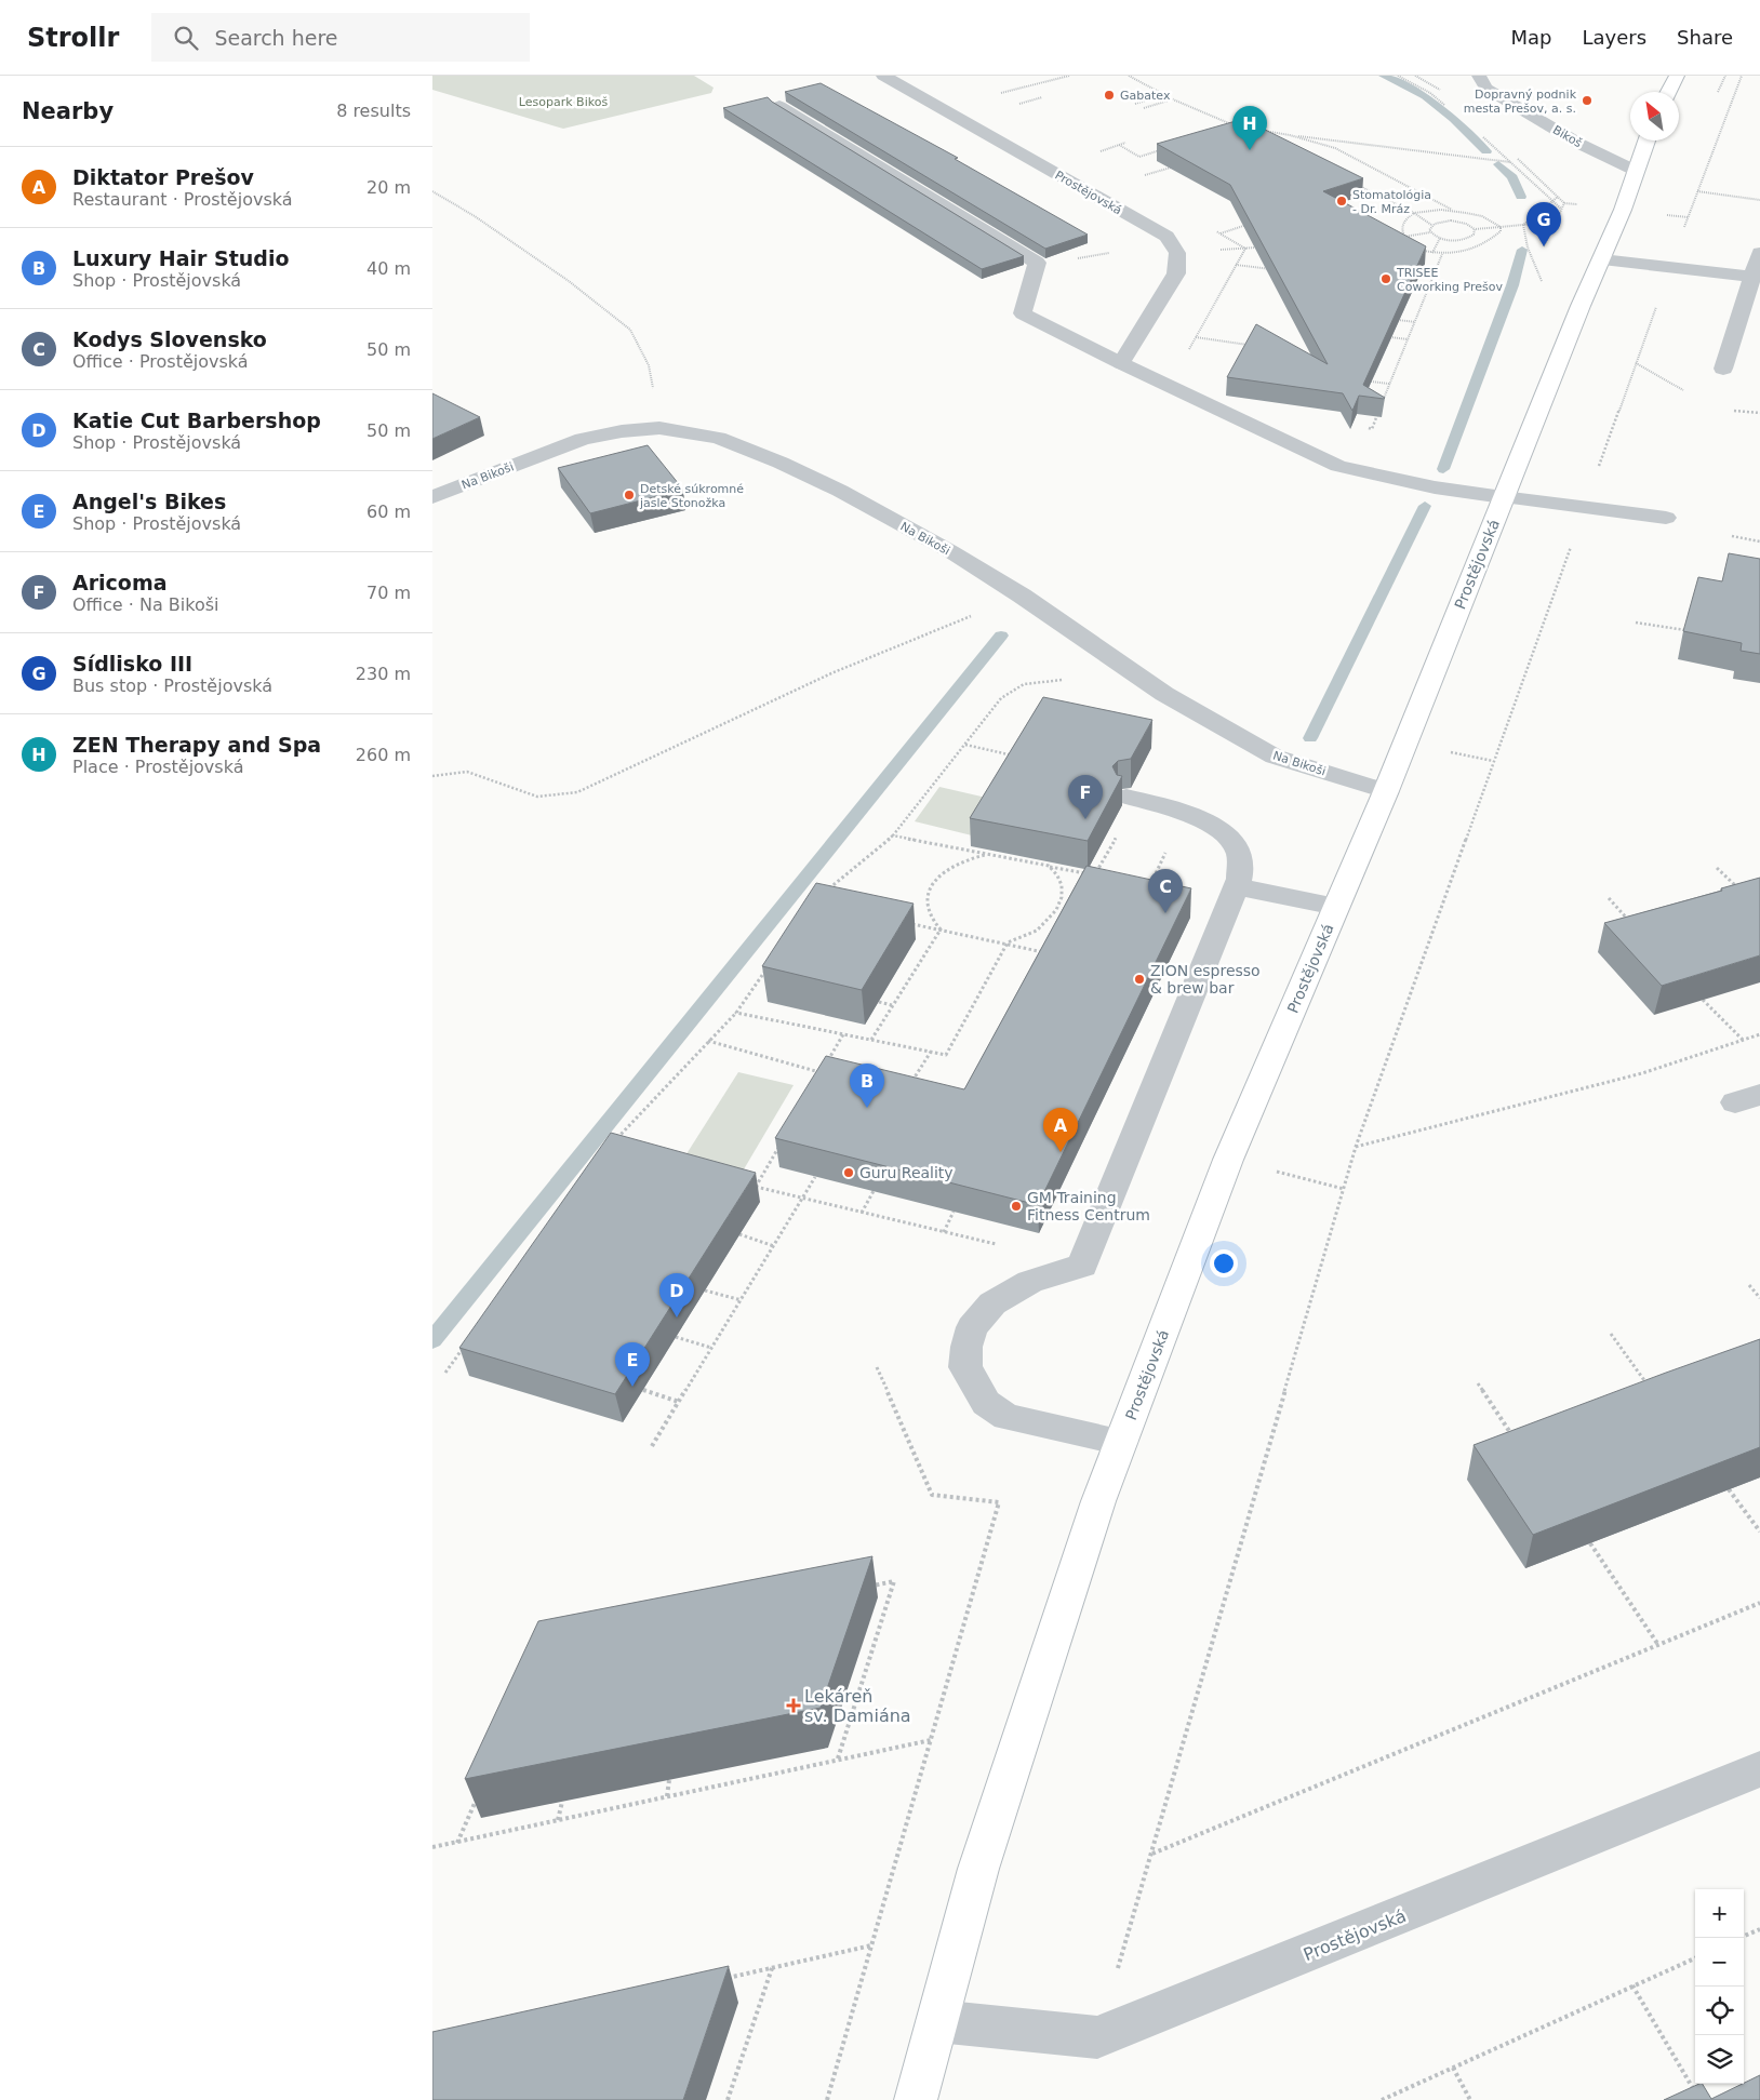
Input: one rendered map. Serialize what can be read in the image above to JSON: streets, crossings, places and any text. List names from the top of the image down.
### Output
{
  "streets": {
    "street": ["Bikoš", "Prostějovská", "Na Bikoši"]
  },
  "crossings": [
    ["Bikoš", "Prostějovská"],
    ["Prostějovská", "Na Bikoši"]
  ],
  "parks": ["Lesopark Bikoš"],
  "places": {
    "other": [
      "Gabatex",
      "Dopravný podnik mesta Prešov, a. s.",
      "Stomatológia - Dr. Mráz",
      "TRISEE Coworking Prešov",
      "Detské súkromné jasle Stonožka",
      "ZION espresso & brew bar",
      "Guru Reality",
      "GM Training Fitness Centrum"
    ],
    "health": ["Lekáreň sv. Damiána"]
  },
  "north": "top left",
  "page": {
    "header": "Strollr",
    "search": "Search here",
    "nav": ["Map", "Layers", "Share"],
    "heading": ["Nearby", "8 results"],
    "pins": [
      "H",
      "G",
      "F",
      "C",
      "B",
      "A",
      "D",
      "E"
    ],
    "list": [
      {
        "mark": "A",
        "name": "Diktator Prešov",
        "note": "Restaurant · Prostějovská",
        "value": "20 m"
      },
      {
        "mark": "B",
        "name": "Luxury Hair Studio",
        "note": "Shop · Prostějovská",
        "value": "40 m"
      },
      {
        "mark": "C",
        "name": "Kodys Slovensko",
        "note": "Office · Prostějovská",
        "value": "50 m"
      },
      {
        "mark": "D",
        "name": "Katie Cut Barbershop",
        "note": "Shop · Prostějovská",
        "value": "50 m"
      },
      {
        "mark": "E",
        "name": "Angel's Bikes",
        "note": "Shop · Prostějovská",
        "value": "60 m"
      },
      {
        "mark": "F",
        "name": "Aricoma",
        "note": "Office · Na Bikoši",
        "value": "70 m"
      },
      {
        "mark": "G",
        "name": "Sídlisko III",
        "note": "Bus stop · Prostějovská",
        "value": "230 m"
      },
      {
        "mark": "H",
        "name": "ZEN Therapy and Spa",
        "note": "Place · Prostějovská",
        "value": "260 m"
      }
    ],
    "map_buttons": ["+", "−"]
  }
}
